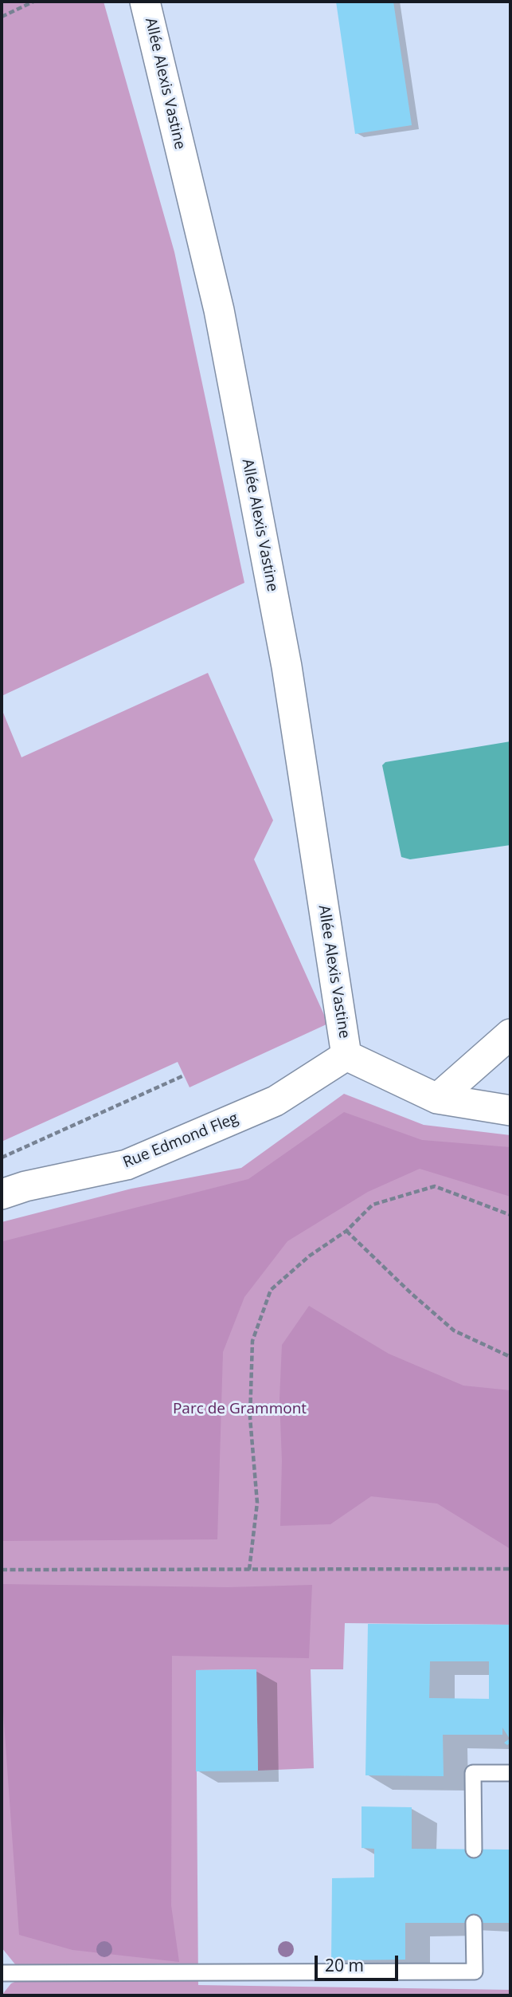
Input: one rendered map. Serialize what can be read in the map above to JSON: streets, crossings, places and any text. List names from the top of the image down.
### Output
{
  "streets": {
    "street": ["Allée Alexis Vastine", "Rue Edmond Fleg"]
  },
  "crossings": [
    ["Allée Alexis Vastine", "Rue Edmond Fleg"]
  ],
  "parks": ["Parc de Grammont"],
  "scale_bar": "20 m"
}
